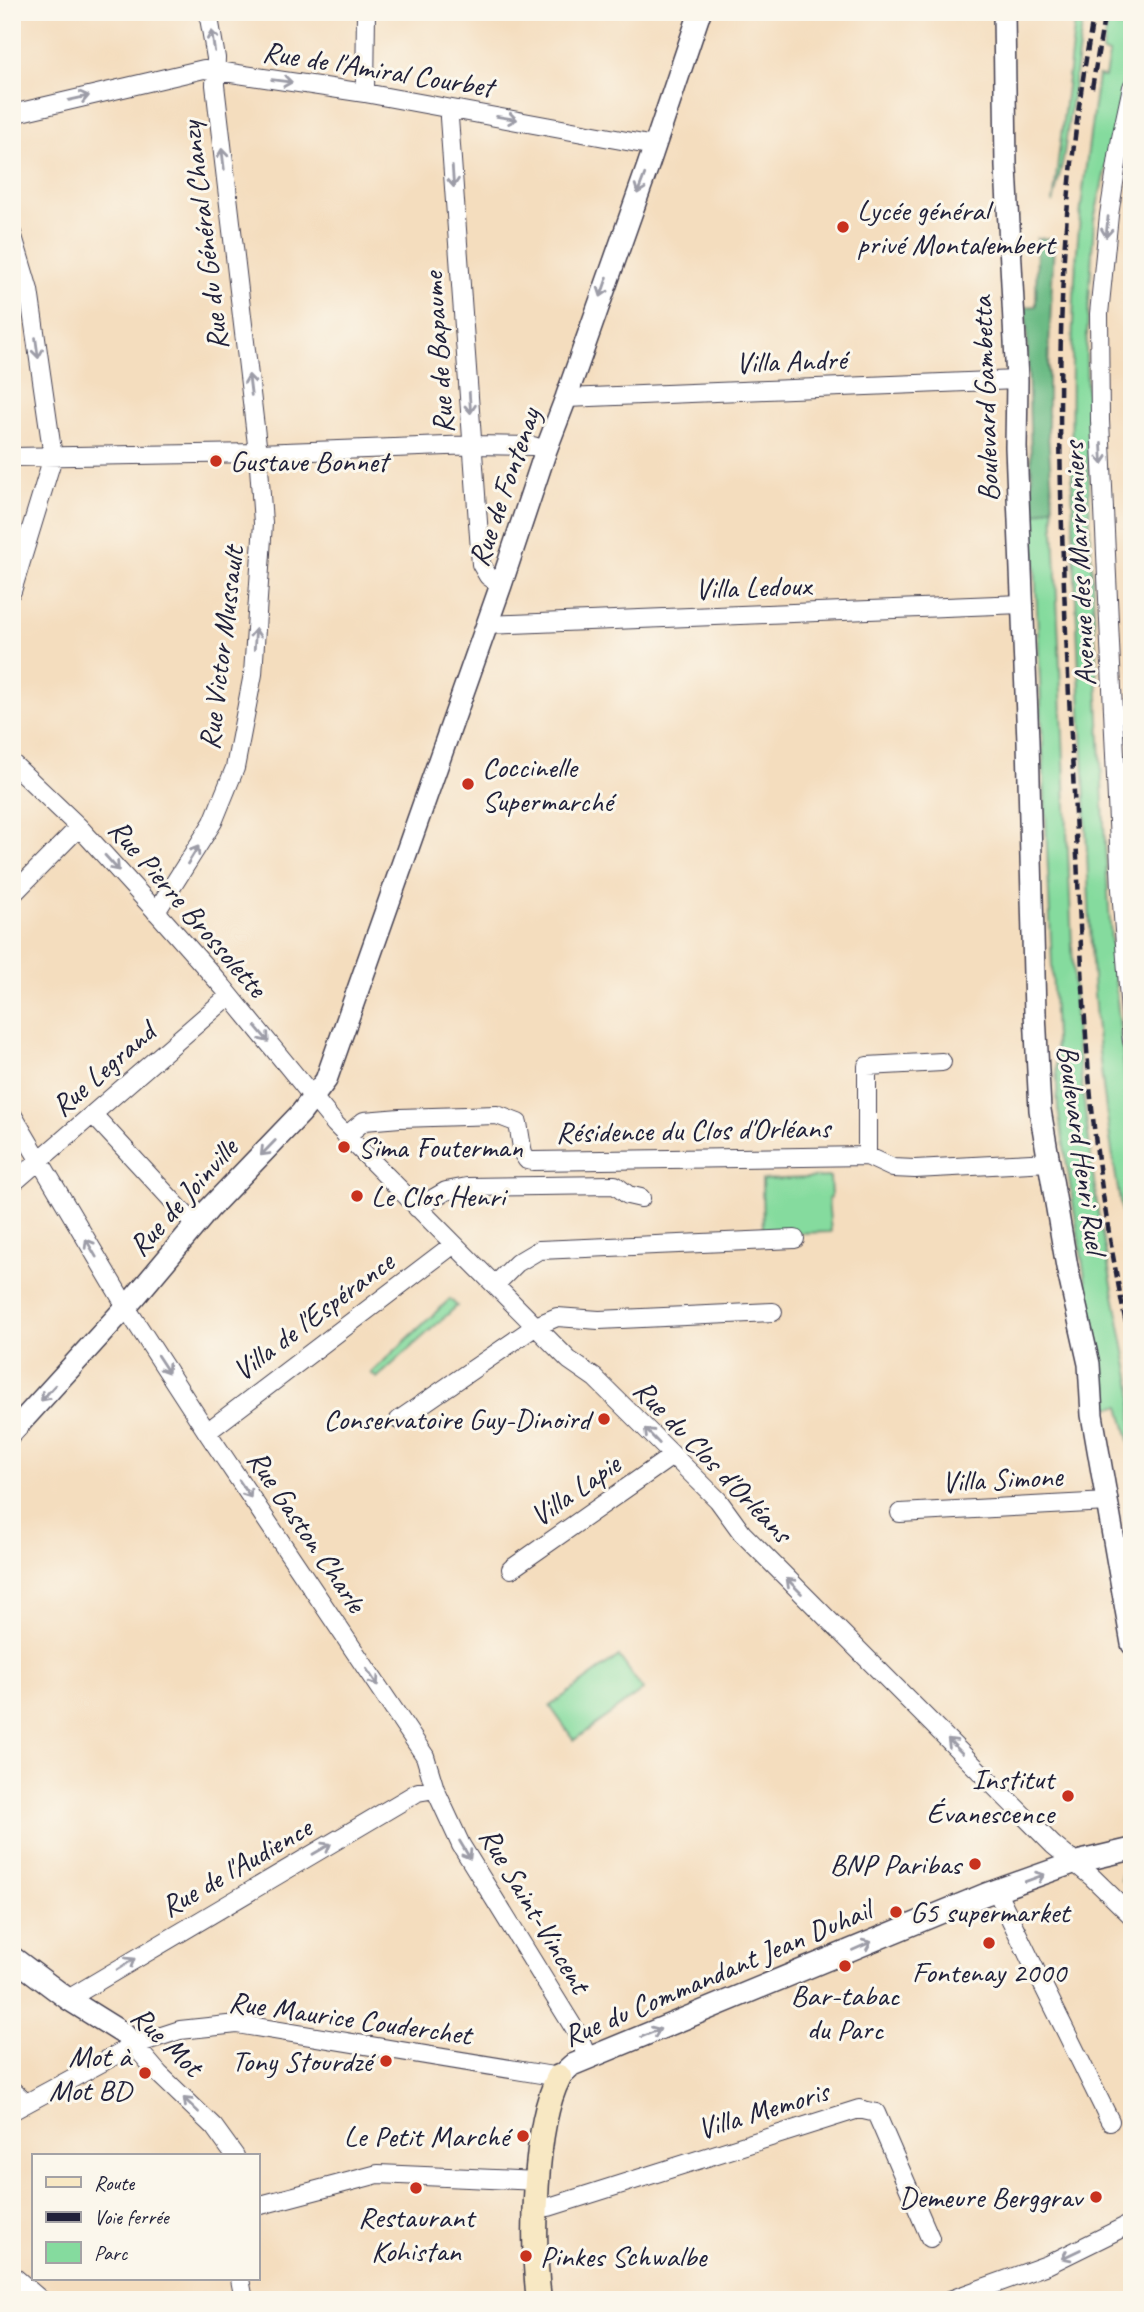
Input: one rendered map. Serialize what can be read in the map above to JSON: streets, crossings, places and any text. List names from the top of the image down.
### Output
{
  "streets": {
    "main road": ["Rue du Commandant Jean Duhail"],
    "street": [
      "Rue de l'Amiral Courbet",
      "Rue du Général Chanzy",
      "Rue de Bapaume",
      "Villa André",
      "Boulevard Gambetta",
      "Rue de Fontenay",
      "Avenue des Marronniers",
      "Villa Ledoux",
      "Rue Victor Mussault",
      "Rue Pierre Brossolette",
      "Rue Legrand",
      "Résidence du Clos d'Orléans",
      "Boulevard Henri Ruel",
      "Rue de Joinville",
      "Villa de l'Espérance",
      "Rue du Clos d'Orléans",
      "Villa Simone",
      "Villa Lapie",
      "Rue Gaston Charle",
      "Rue de l'Audience",
      "Rue Saint-Vincent",
      "Rue Maurice Couderchet",
      "Rue Mot",
      "Villa Memoris"
    ]
  },
  "crossings": [
    ["Rue de l'Amiral Courbet", "Rue du Général Chanzy"],
    ["Rue de l'Amiral Courbet", "Rue de Bapaume"],
    ["Rue de l'Amiral Courbet", "Rue de Fontenay"],
    ["Rue du Général Chanzy", "Rue Victor Mussault"],
    ["Rue de Bapaume", "Rue de Fontenay"],
    ["Villa André", "Boulevard Gambetta"],
    ["Villa André", "Rue de Fontenay"],
    ["Boulevard Gambetta", "Villa Ledoux"],
    ["Boulevard Gambetta", "Boulevard Henri Ruel"],
    ["Rue de Fontenay", "Villa Ledoux"],
    ["Rue de Fontenay", "Rue de Joinville"],
    ["Rue Victor Mussault", "Rue Pierre Brossolette"],
    ["Rue Pierre Brossolette", "Rue Legrand"],
    ["Rue Pierre Brossolette", "Rue de Joinville"],
    ["Rue Pierre Brossolette", "Rue du Clos d'Orléans"],
    ["Rue Legrand", "Rue Gaston Charle"],
    ["Résidence du Clos d'Orléans", "Boulevard Henri Ruel"],
    ["Résidence du Clos d'Orléans", "Rue du Clos d'Orléans"],
    ["Boulevard Henri Ruel", "Villa Simone"],
    ["Rue de Joinville", "Rue du Clos d'Orléans"],
    ["Rue de Joinville", "Rue Gaston Charle"],
    ["Villa de l'Espérance", "Rue du Clos d'Orléans"],
    ["Villa de l'Espérance", "Rue Gaston Charle"],
    ["Rue du Clos d'Orléans", "Villa Lapie"],
    ["Rue du Clos d'Orléans", "Rue du Commandant Jean Duhail"],
    ["Rue Gaston Charle", "Rue de l'Audience"],
    ["Rue Gaston Charle", "Rue Saint-Vincent"],
    ["Rue de l'Audience", "Rue Saint-Vincent"],
    ["Rue de l'Audience", "Rue Mot"],
    ["Rue Saint-Vincent", "Rue du Commandant Jean Duhail"],
    ["Rue du Commandant Jean Duhail", "Rue Maurice Couderchet"],
    ["Rue du Commandant Jean Duhail", "Villa Memoris"],
    ["Rue Maurice Couderchet", "Rue Mot"]
  ],
  "one_way": [
    "Rue de l'Amiral Courbet",
    "Rue du Général Chanzy",
    "Rue de Bapaume",
    "Avenue des Marronniers",
    "Rue Victor Mussault",
    "Rue Pierre Brossolette",
    "Rue de Joinville",
    "Rue du Clos d'Orléans",
    "Rue de l'Audience",
    "Rue Saint-Vincent",
    "Rue du Commandant Jean Duhail",
    "Rue Mot"
  ],
  "places": [
    "Lycée général privé Montalembert",
    "Gustave Bonnet",
    "Coccinelle Supermarché",
    "Sima Fouterman",
    "Le Clos Henri",
    "Conservatoire Guy-Dinoird",
    "Institut Évanescence",
    "BNP Paribas",
    "G5 supermarket",
    "Fontenay 2000",
    "Bar-tabac du Parc",
    "Tony Stourdzé",
    "Mot à Mot BD",
    "Le Petit Marché",
    "Restaurant Kohistan",
    "Demeure Berggrav",
    "Pinkes Schwalbe"
  ],
  "legend": ["Route", "Voie ferrée", "Parc"]
}
